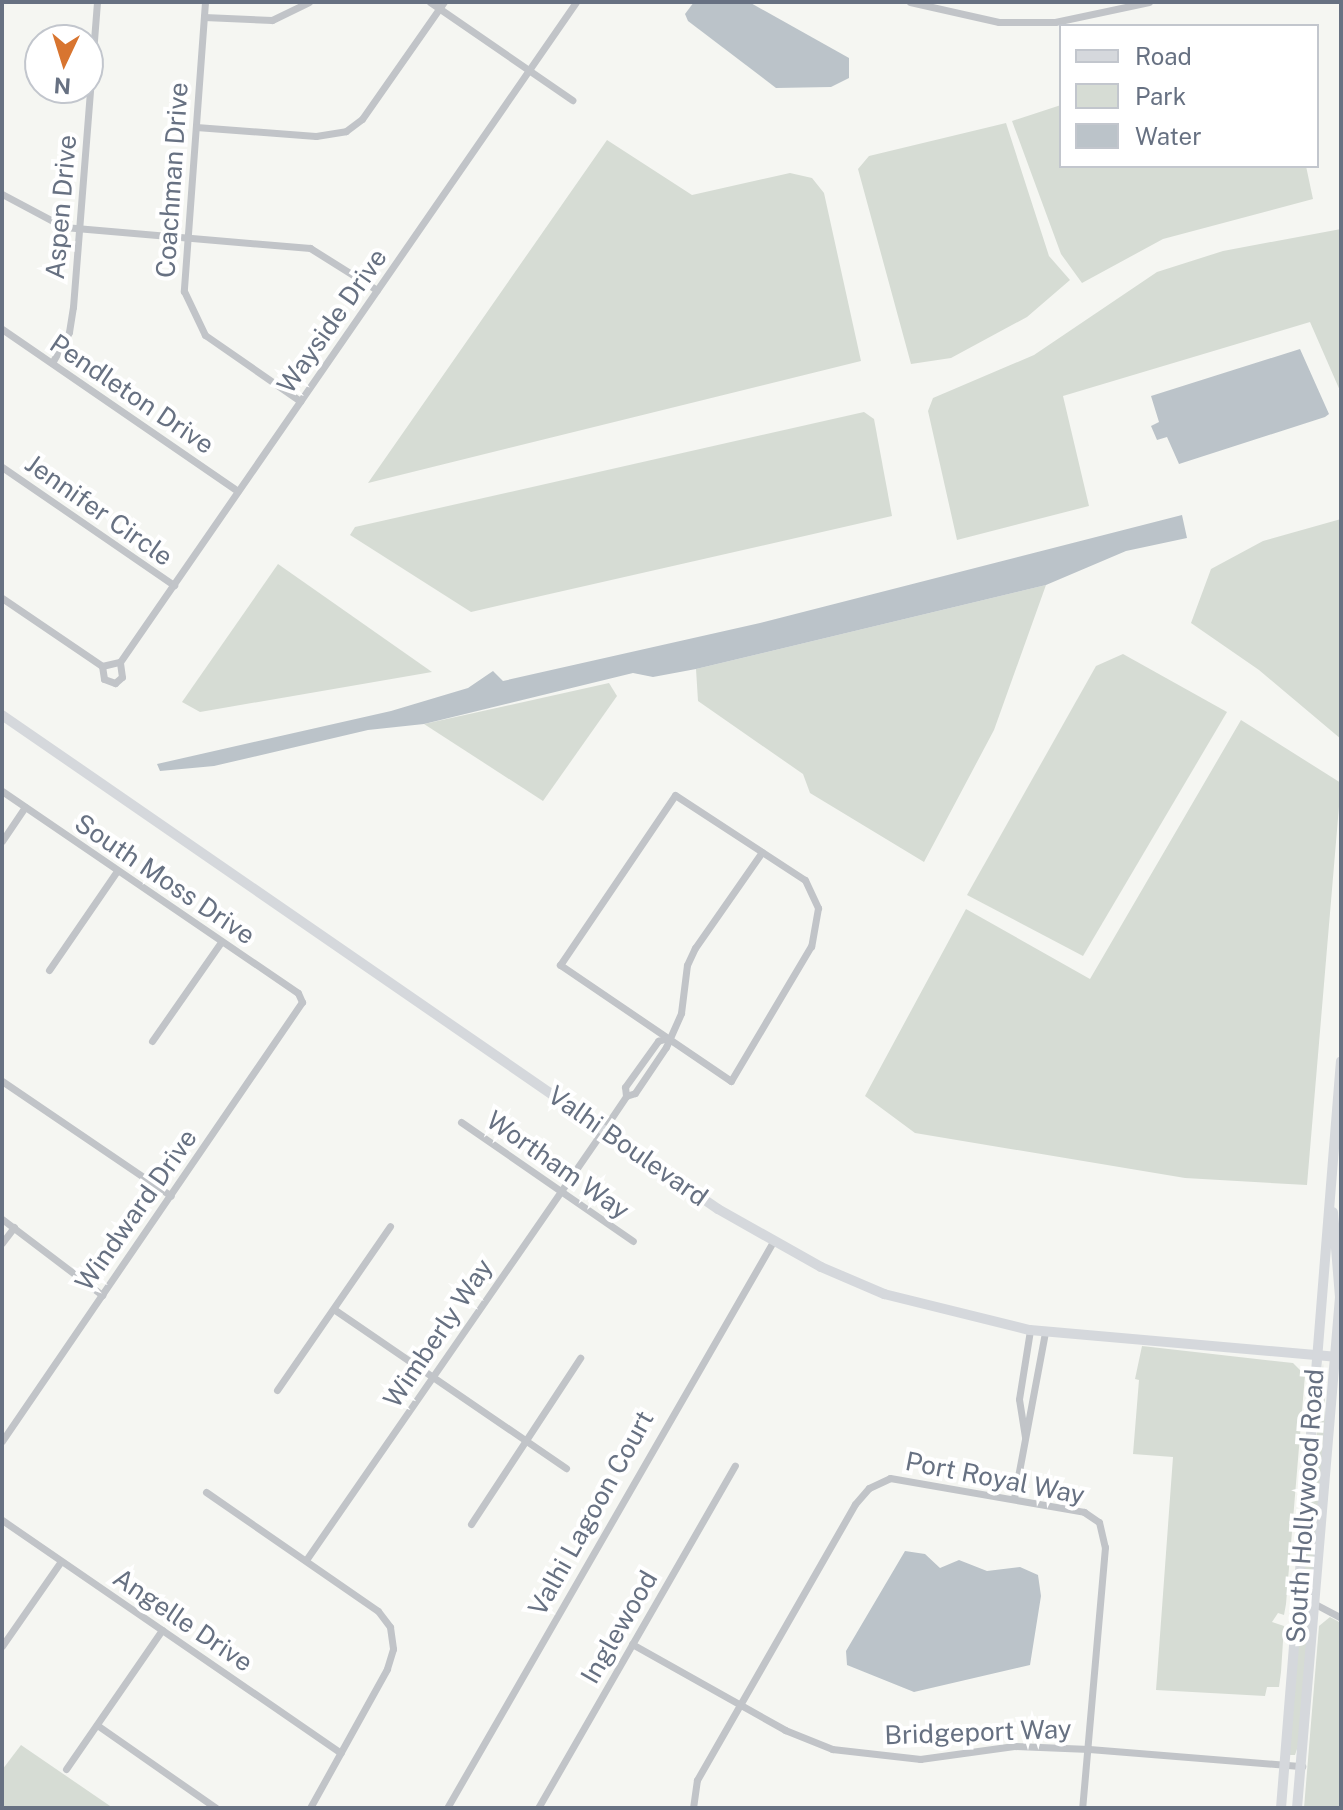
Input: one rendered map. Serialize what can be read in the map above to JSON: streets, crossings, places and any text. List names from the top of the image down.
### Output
{
  "streets": {
    "street": [
      "Coachman Drive",
      "Aspen Drive",
      "Wayside Drive",
      "Pendleton Drive",
      "Jennifer Circle",
      "South Moss Drive",
      "Valhi Boulevard",
      "Wortham Way",
      "Windward Drive",
      "Wimberly Way",
      "Port Royal Way",
      "South Hollywood Road",
      "Valhi Lagoon Court",
      "Angelle Drive",
      "Inglewood",
      "Bridgeport Way"
    ]
  },
  "crossings": [
    ["Coachman Drive", "Wayside Drive"],
    ["Aspen Drive", "Pendleton Drive"],
    ["Wayside Drive", "Pendleton Drive"],
    ["Wayside Drive", "Jennifer Circle"],
    ["South Moss Drive", "Windward Drive"],
    ["Valhi Boulevard", "Wimberly Way"],
    ["Valhi Boulevard", "South Hollywood Road"],
    ["Valhi Boulevard", "Valhi Lagoon Court"],
    ["Wortham Way", "Wimberly Way"],
    ["Port Royal Way", "Bridgeport Way"],
    ["South Hollywood Road", "Bridgeport Way"],
    ["Inglewood", "Bridgeport Way"]
  ],
  "legend": ["Road", "Park", "Water"],
  "north": "bottom"
}
